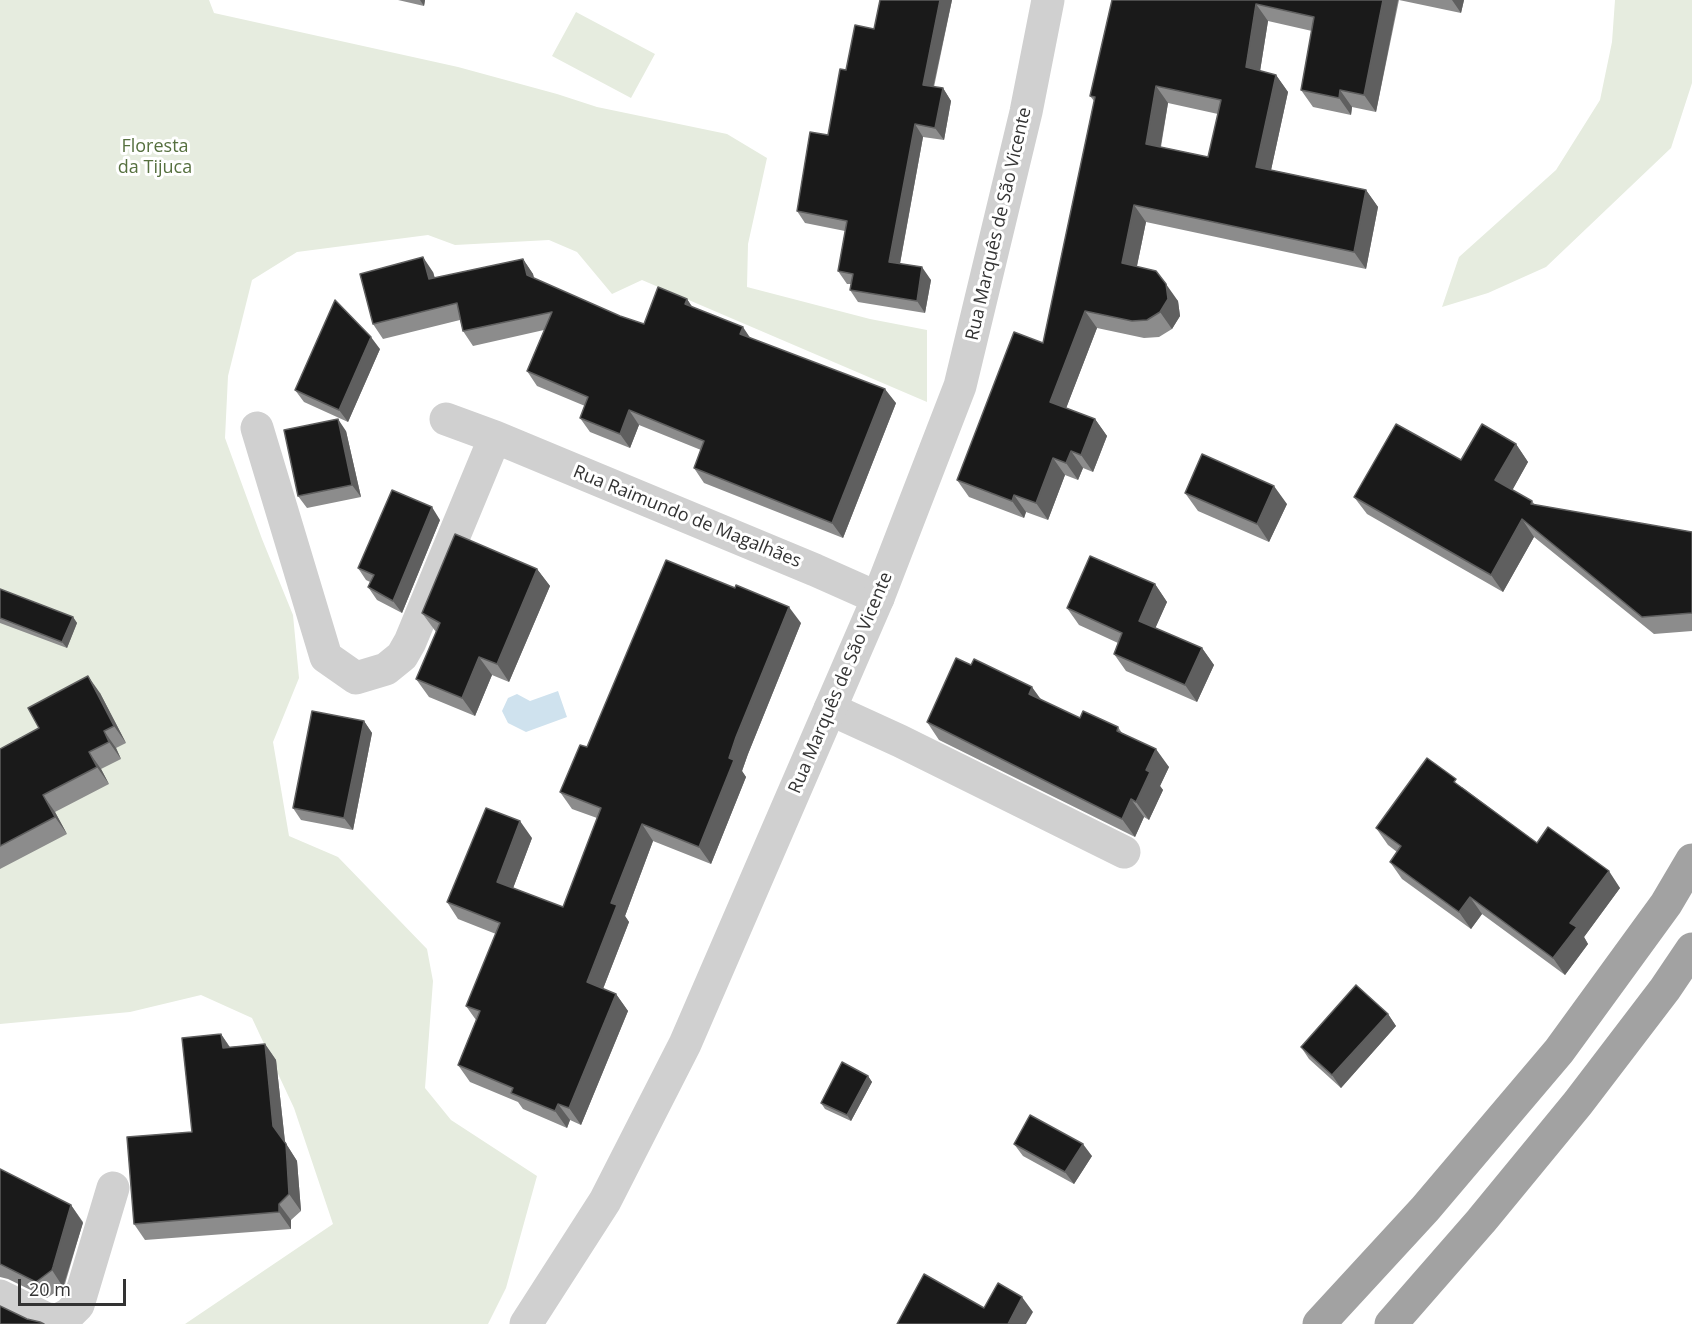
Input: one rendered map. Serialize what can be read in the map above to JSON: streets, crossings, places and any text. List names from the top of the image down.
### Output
{
  "streets": {
    "street": ["Rua Marquês de São Vicente", "Rua Raimundo de Magalhães"]
  },
  "crossings": [
    ["Rua Marquês de São Vicente", "Rua Raimundo de Magalhães"]
  ],
  "parks": ["Floresta da Tijuca"],
  "scale_bar": "20 m"
}
